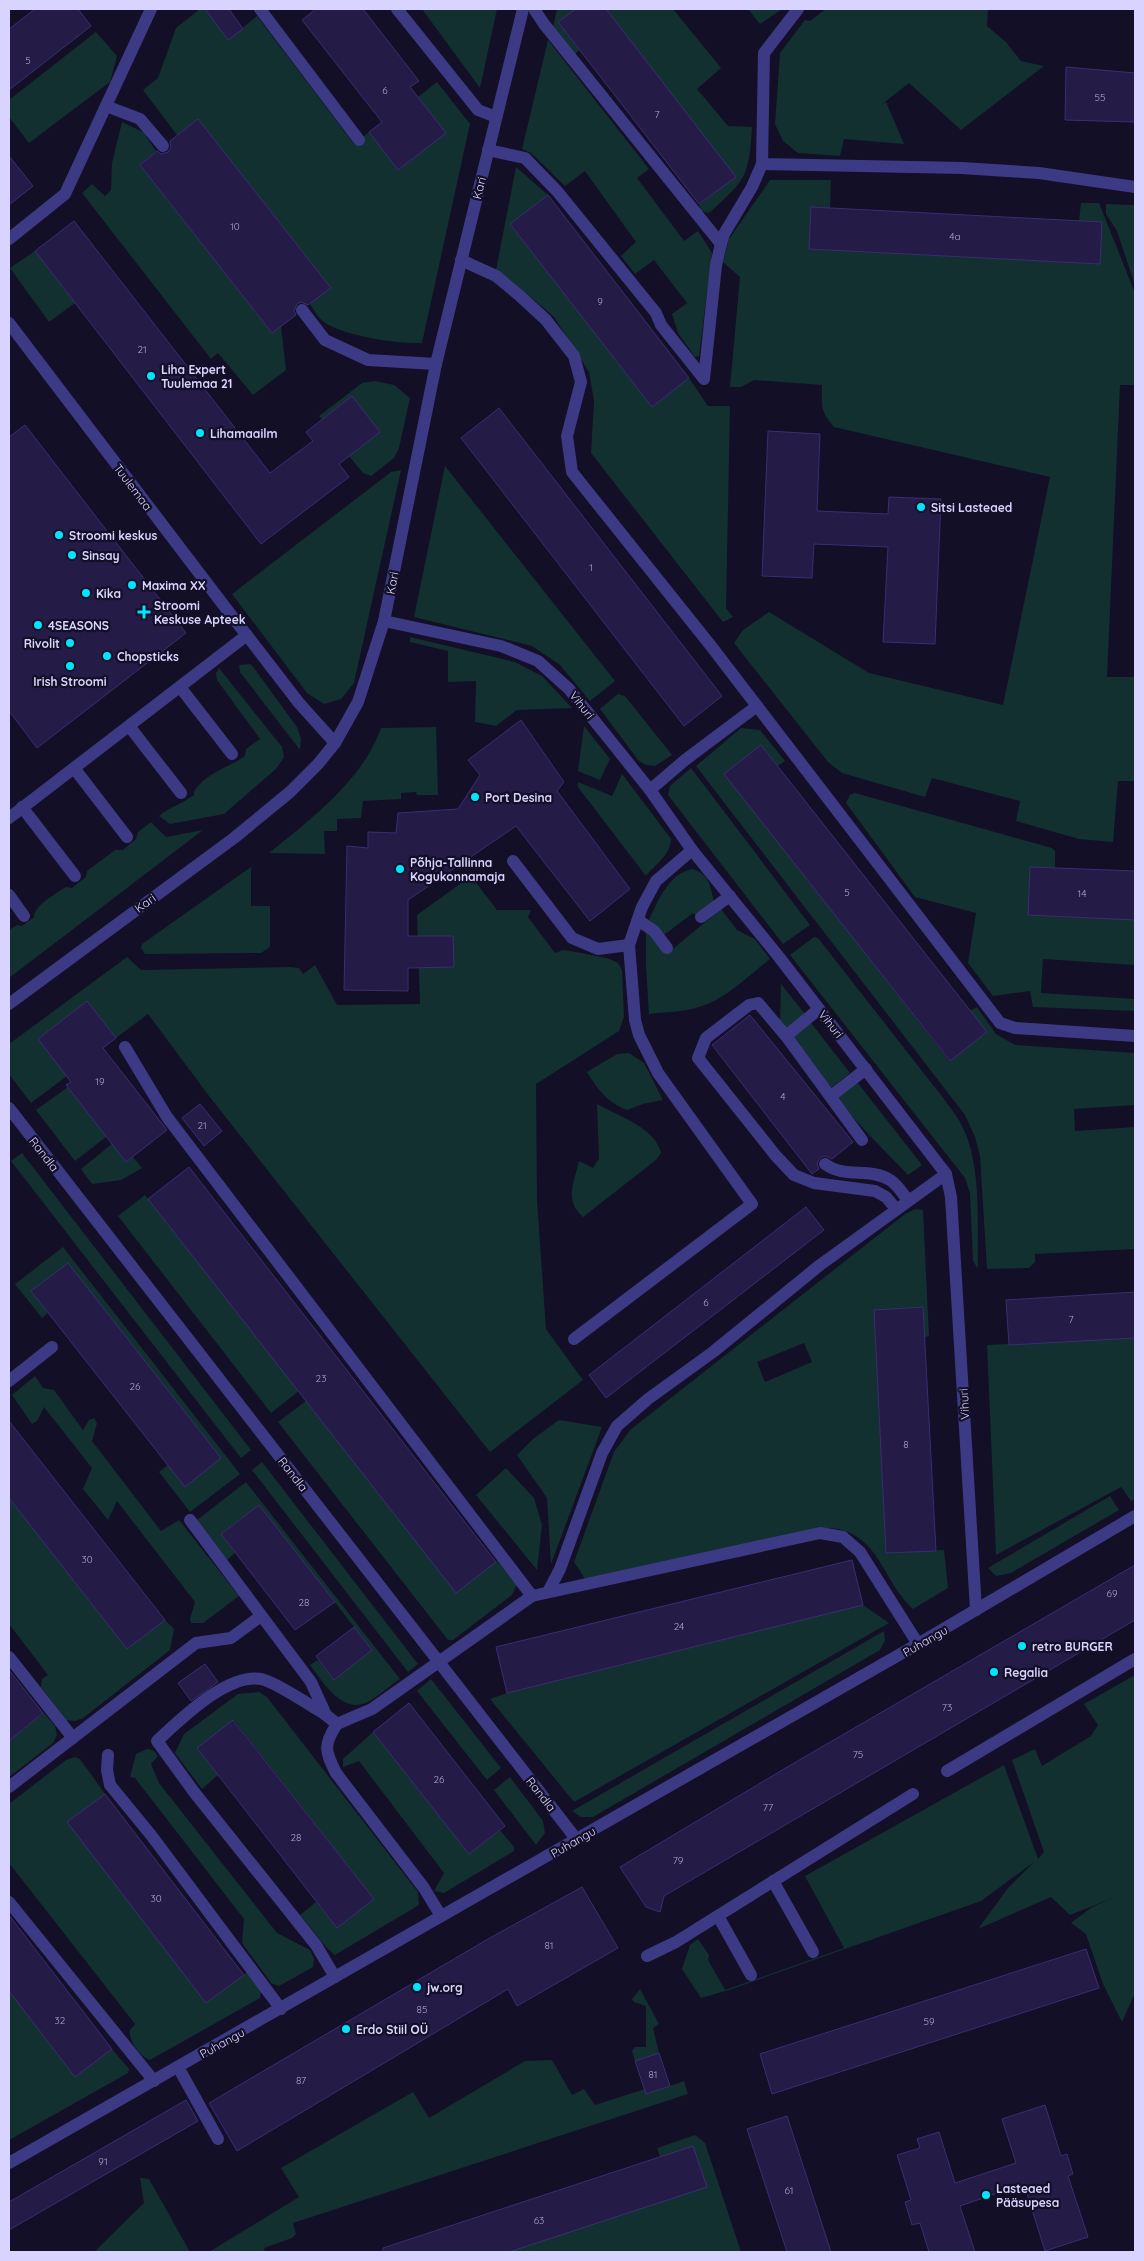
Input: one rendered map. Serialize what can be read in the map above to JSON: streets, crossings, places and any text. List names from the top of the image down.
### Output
{
  "streets": {
    "street": [
      "Kari",
      "Tuulemaa",
      "Vihuri",
      "Randla",
      "Puhangu"
    ]
  },
  "crossings": [
    ["Kari", "Tuulemaa"],
    ["Kari", "Vihuri"],
    ["Vihuri", "Puhangu"],
    ["Randla", "Puhangu"]
  ],
  "places": {
    "other": [
      "Liha Expert Tuulemaa 21",
      "Lihamaailm",
      "Sitsi Lasteaed",
      "Stroomi keskus",
      "Sinsay",
      "Maxima XX",
      "Kika",
      "4SEASONS",
      "Rivolit",
      "Chopsticks",
      "Irish Stroomi",
      "Port Desina",
      "Põhja-Tallinna Kogukonnamaja",
      "retro BURGER",
      "Regalia",
      "jw.org",
      "Erdo Stiil OÜ",
      "Lasteaed Pääsupesa"
    ],
    "health": ["Stroomi Keskuse Apteek"]
  },
  "house_numbers": [
    "5",
    "6",
    "55",
    "7",
    "10",
    "4a",
    "9",
    "21",
    "1",
    "5",
    "14",
    "19",
    "4",
    "21",
    "6",
    "7",
    "23",
    "26",
    "8",
    "30",
    "69",
    "28",
    "24",
    "73",
    "75",
    "26",
    "77",
    "28",
    "79",
    "30",
    "81",
    "85",
    "32",
    "59",
    "81",
    "87",
    "91",
    "61",
    "63"
  ]
}
